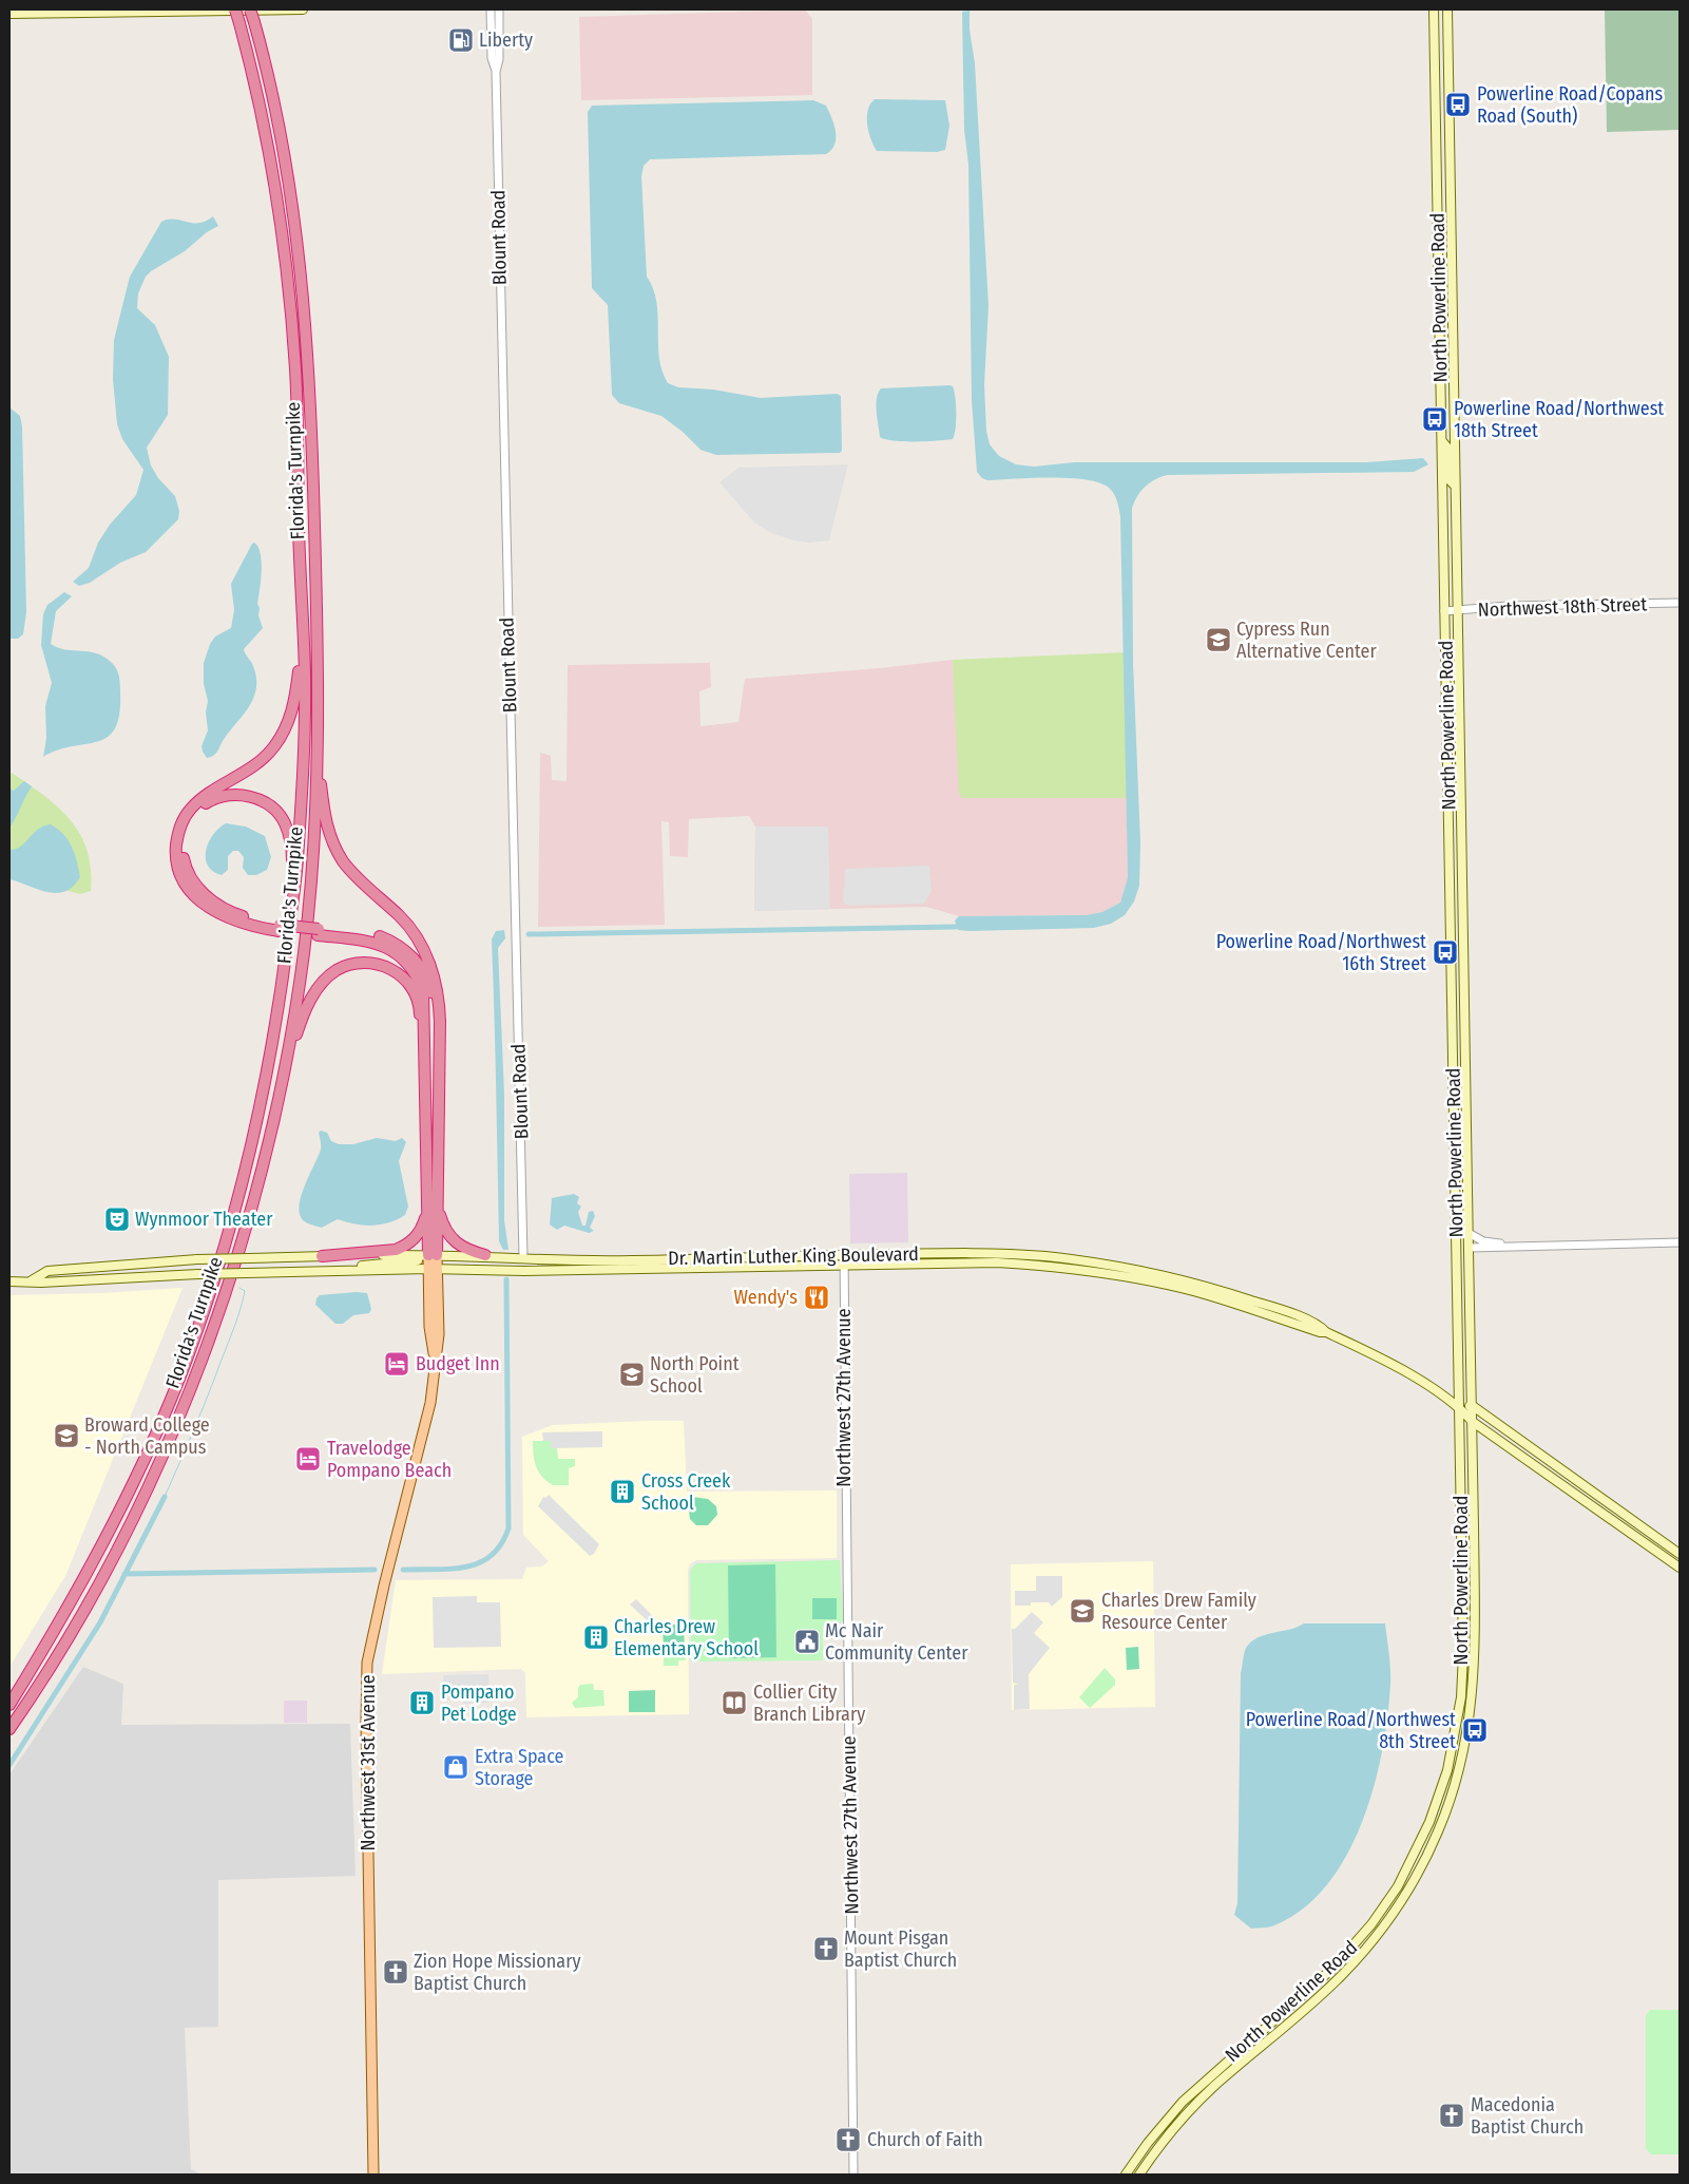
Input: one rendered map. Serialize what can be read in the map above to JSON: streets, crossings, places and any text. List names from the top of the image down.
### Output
{
  "streets": {
    "highway": ["Florida's Turnpike"],
    "main road": ["North Powerline Road", "Dr. Martin Luther King Boulevard", "Northwest 31st Avenue"],
    "street": ["Blount Road", "Northwest 18th Street", "Northwest 27th Avenue"]
  },
  "crossings": [
    ["Blount Road", "Dr. Martin Luther King Boulevard"],
    ["North Powerline Road", "Northwest 18th Street"],
    ["North Powerline Road", "Dr. Martin Luther King Boulevard"],
    ["Dr. Martin Luther King Boulevard", "Northwest 27th Avenue"],
    ["Dr. Martin Luther King Boulevard", "Northwest 31st Avenue"]
  ],
  "places": {
    "fuel station": ["Liberty"],
    "bus stop": [
      "Powerline Road/Copans Road (South)",
      "Powerline Road/Northwest 18th Street",
      "Powerline Road/Northwest 16th Street",
      "Powerline Road/Northwest 8th Street"
    ],
    "school or university": [
      "Cypress Run Alternative Center",
      "North Point School",
      "Broward College - North Campus",
      "Charles Drew Family Resource Center"
    ],
    "theatre": ["Wynmoor Theater"],
    "restaurant": ["Wendy's"],
    "hotel": ["Budget Inn", "Travelodge Pompano Beach"],
    "building": ["Cross Creek School", "Charles Drew Elementary School", "Pompano Pet Lodge"],
    "public building": ["Mc Nair Community Center"],
    "library": ["Collier City Branch Library"],
    "shop": ["Extra Space Storage"],
    "church": [
      "Mount Pisgan Baptist Church",
      "Zion Hope Missionary Baptist Church",
      "Macedonia Baptist Church",
      "Church of Faith"
    ]
  }
}
